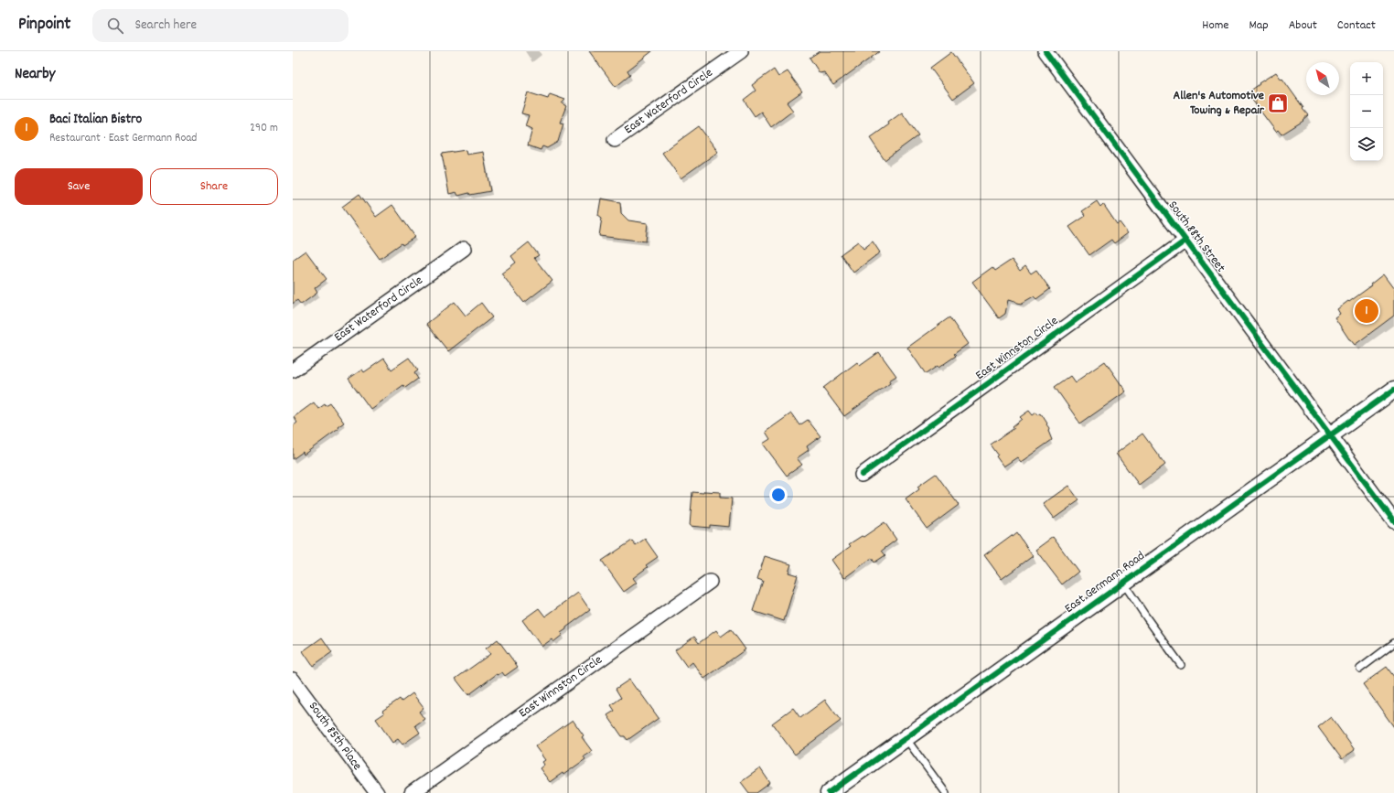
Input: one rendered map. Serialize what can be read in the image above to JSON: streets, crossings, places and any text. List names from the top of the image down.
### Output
{
  "streets": {
    "street": [
      "East Waterford Circle",
      "South 88th Street",
      "East Winnston Circle",
      "East Germann Road",
      "South 85th Place"
    ]
  },
  "crossings": [
    ["South 88th Street", "East Winnston Circle"],
    ["South 88th Street", "East Germann Road"]
  ],
  "places": {
    "shop": ["Allen's Automotive Towing & Repair"]
  },
  "north": "top left",
  "page": {
    "header": "Pinpoint",
    "search": "Search here",
    "nav": [
      "Home",
      "Map",
      "About",
      "Contact"
    ],
    "heading": "Nearby",
    "map_buttons": ["+", "−"],
    "list": [
      {
        "mark": "1",
        "name": "Baci Italian Bistro",
        "note": "Restaurant · East Germann Road",
        "value": "290 m"
      }
    ],
    "buttons": ["Save", "Share"],
    "pins": "1"
  }
}
